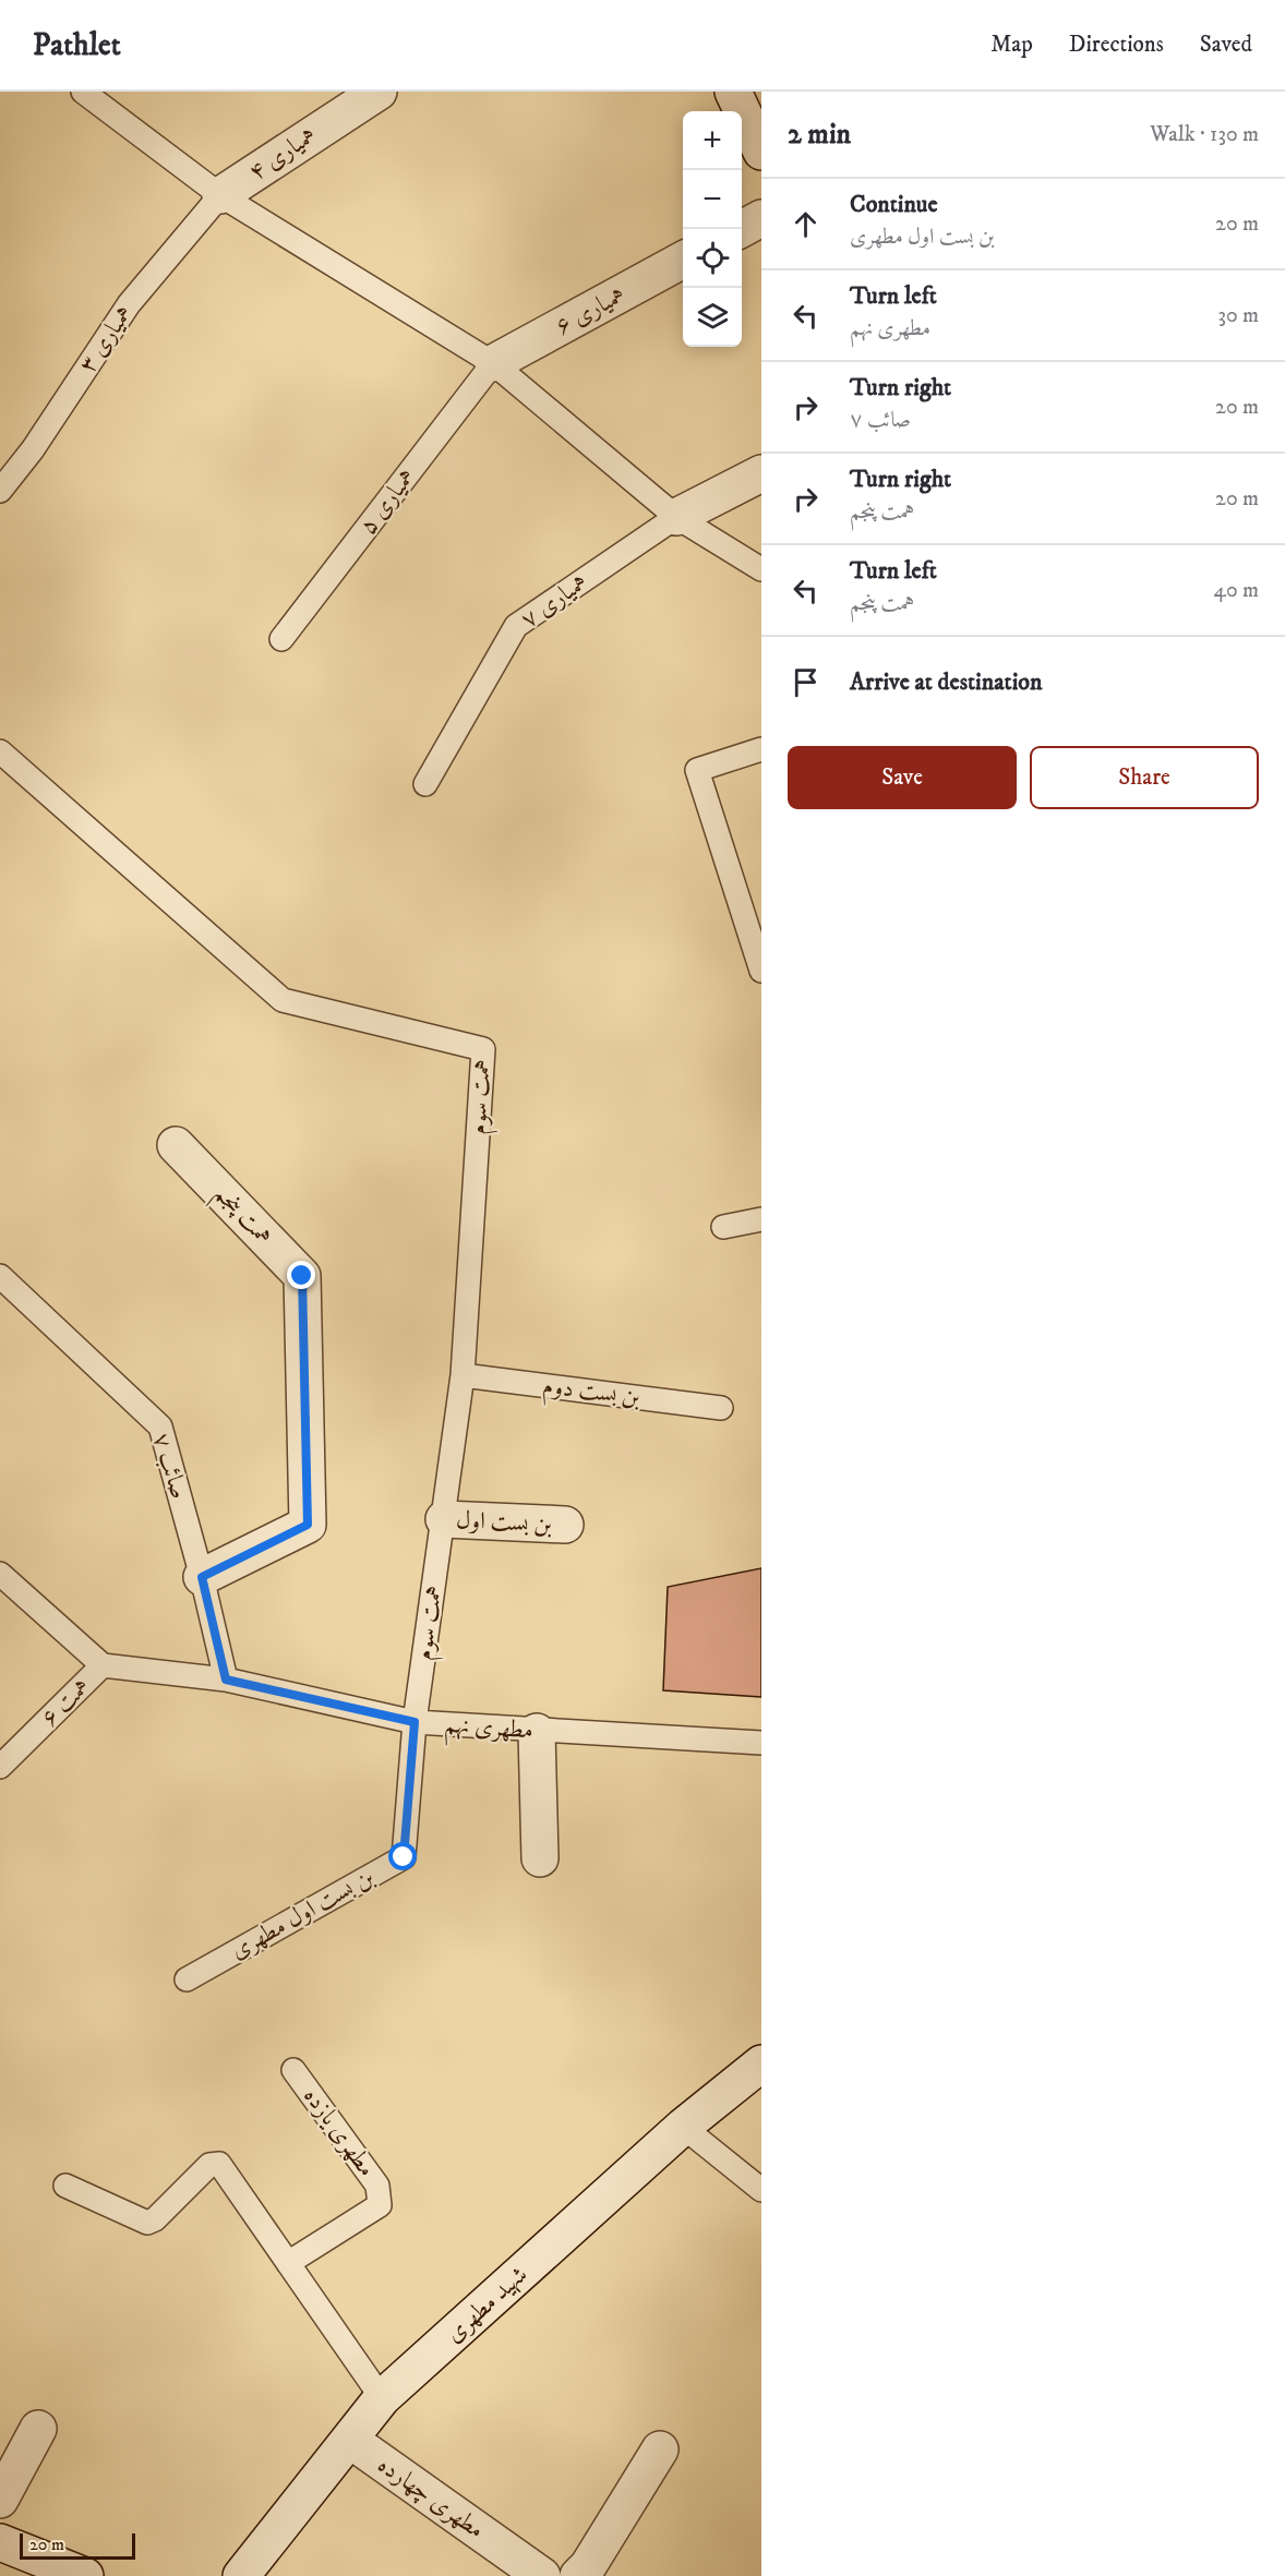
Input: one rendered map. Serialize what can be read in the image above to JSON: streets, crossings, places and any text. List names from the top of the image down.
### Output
{
  "streets": {
    "street": [
      "همیاری ۴",
      "همیاری ۶",
      "همت پنجم",
      "بن بست اول",
      "شهید مطهری",
      "مطهری چهارده"
    ],
    "lane": [
      "همیاری ۳",
      "همیاری ۵",
      "همیاری ۷",
      "همت سوم",
      "بن بست دوم",
      "صائب ۷",
      "همت ۶",
      "مطهری نهم",
      "بن بست اول مطهری",
      "مطهری یازده"
    ]
  },
  "crossings": [
    ["همیاری ۴", "همیاری ۳"],
    ["همیاری ۶", "همیاری ۵"],
    ["همت سوم", "بن بست دوم"],
    ["همت سوم", "بن بست اول"],
    ["همت سوم", "مطهری نهم"],
    ["همت سوم", "بن بست اول مطهری"],
    ["همت پنجم", "صائب ۷"],
    ["صائب ۷", "مطهری نهم"],
    ["همت ۶", "مطهری نهم"],
    ["مطهری نهم", "بن بست اول مطهری"],
    ["شهید مطهری", "مطهری چهارده"]
  ],
  "scale_bar": "20 m",
  "page": {
    "header": "Pathlet",
    "nav": ["Map", "Directions", "Saved"],
    "heading": ["2 min", "Walk · 130 m"],
    "map_buttons": ["+", "−"],
    "list": [
      ["Continue", "بن بست اول مطهری", "20 m"],
      ["Turn left", "مطهری نهم", "30 m"],
      ["Turn right", "صائب ۷", "20 m"],
      ["Turn right", "همت پنجم", "20 m"],
      ["Turn left", "همت پنجم", "40 m"],
      "Arrive at destination"
    ],
    "buttons": ["Save", "Share"],
    "scale": "20 m"
  }
}
